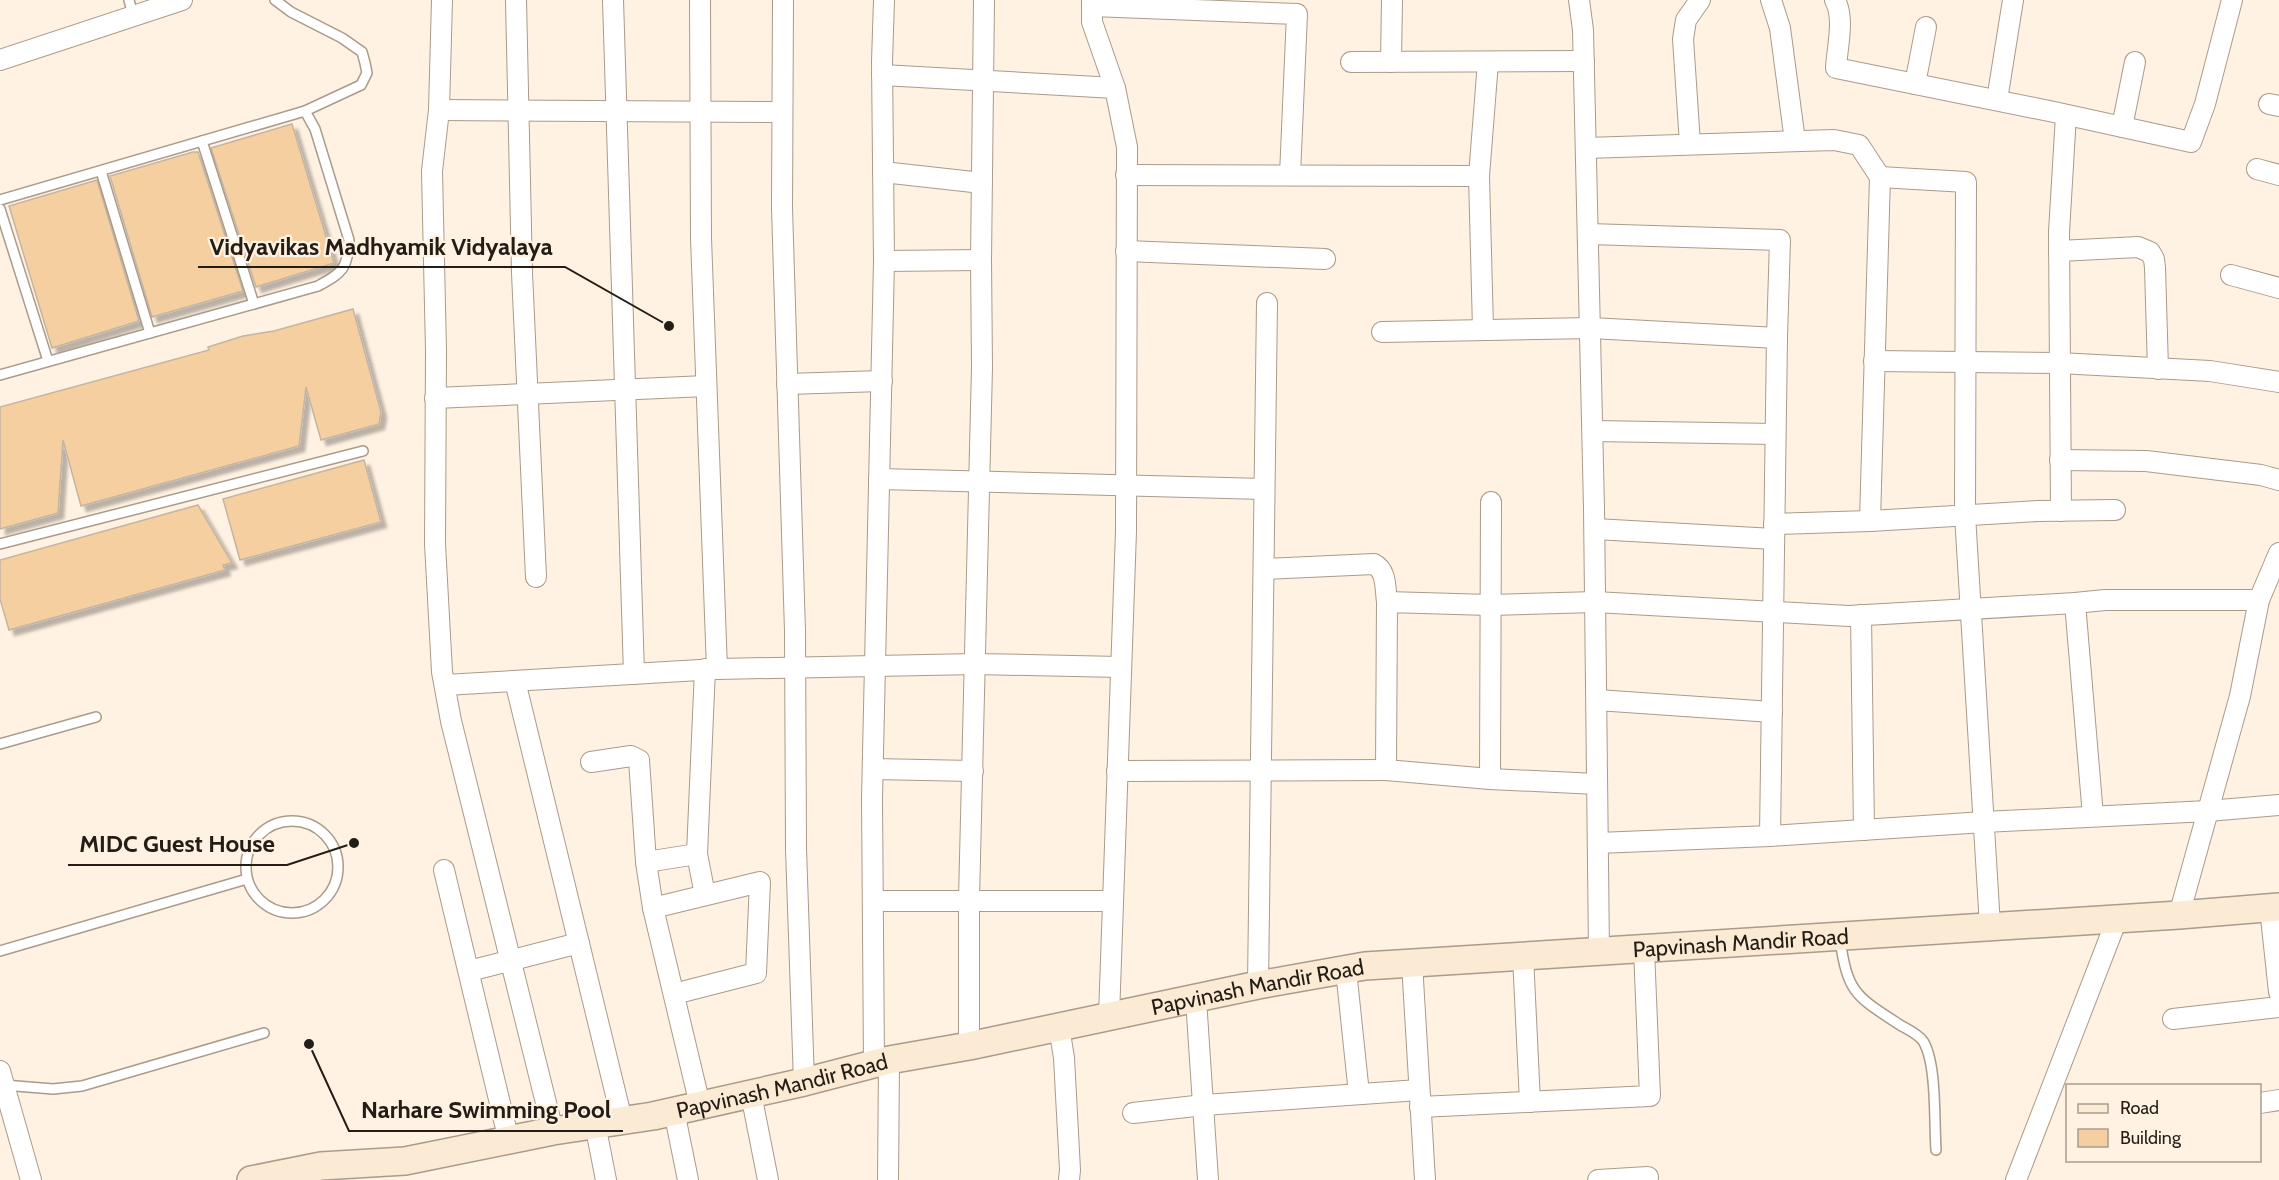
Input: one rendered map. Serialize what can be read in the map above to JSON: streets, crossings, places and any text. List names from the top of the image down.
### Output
{
  "streets": {
    "street": ["Papvinash Mandir Road"]
  },
  "places": ["Vidyavikas Madhyamik Vidyalaya", "MIDC Guest House", "Narhare Swimming Pool"],
  "legend": ["Road", "Building"]
}
